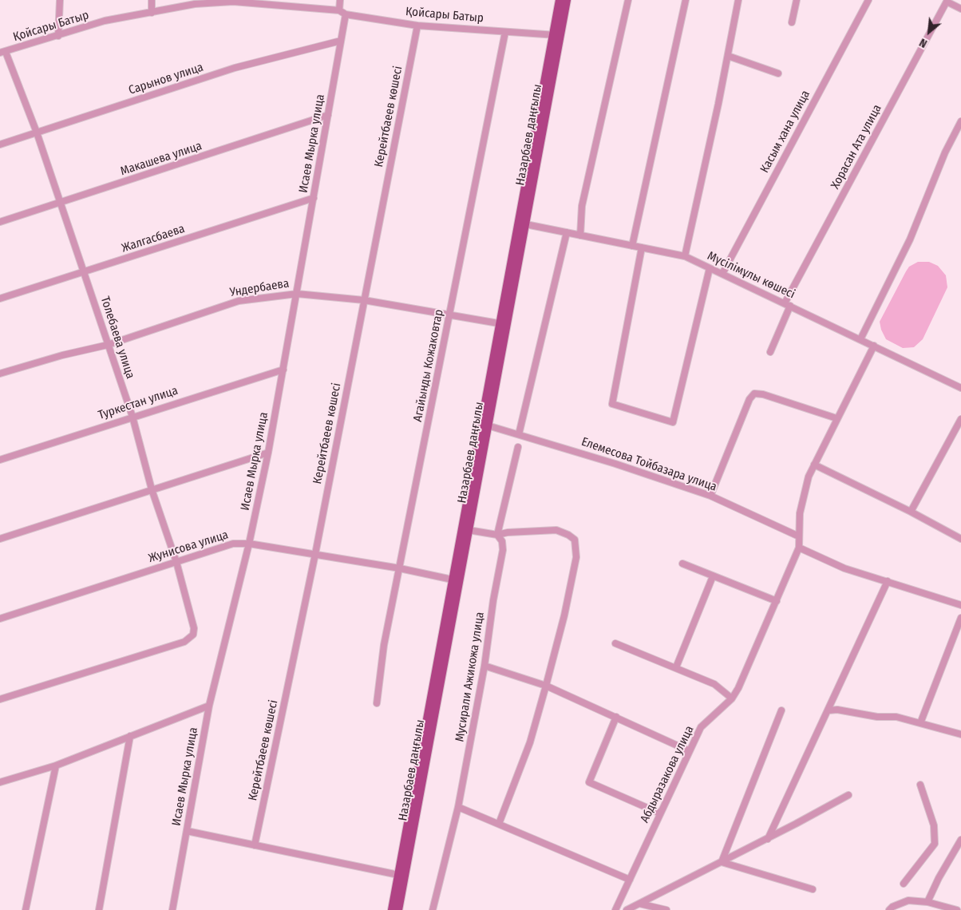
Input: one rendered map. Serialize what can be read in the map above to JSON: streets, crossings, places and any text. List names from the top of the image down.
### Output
{
  "streets": {
    "main road": ["Назарбаев даңғылы"],
    "street": [
      "Қойсары Батыр",
      "Сарынов улица",
      "Керейтбаеев көшесі",
      "Касым хана улица",
      "Исаев Мырка улица",
      "Хорасан Ата улица",
      "Макашева улица",
      "Жалгасбаева",
      "Мүсілімұлы көшесі",
      "Ундербаева",
      "Толебаева улица",
      "Агайынды Кожаковтар",
      "Туркестан улица",
      "Елемесова Тойбазара улица",
      "Жунисова улица",
      "Мусирали Ажикожа улица",
      "Абдыразакова улица"
    ]
  },
  "crossings": [
    ["Қойсары Батыр", "Керейтбаеев көшесі"],
    ["Қойсары Батыр", "Назарбаев даңғылы"],
    ["Қойсары Батыр", "Исаев Мырка улица"],
    ["Қойсары Батыр", "Толебаева улица"],
    ["Қойсары Батыр", "Агайынды Кожаковтар"],
    ["Сарынов улица", "Исаев Мырка улица"],
    ["Сарынов улица", "Толебаева улица"],
    ["Керейтбаеев көшесі", "Ундербаева"],
    ["Керейтбаеев көшесі", "Жунисова улица"],
    ["Касым хана улица", "Мүсілімұлы көшесі"],
    ["Назарбаев даңғылы", "Мүсілімұлы көшесі"],
    ["Назарбаев даңғылы", "Ундербаева"],
    ["Назарбаев даңғылы", "Елемесова Тойбазара улица"],
    ["Назарбаев даңғылы", "Жунисова улица"],
    ["Исаев Мырка улица", "Макашева улица"],
    ["Исаев Мырка улица", "Жалгасбаева"],
    ["Исаев Мырка улица", "Ундербаева"],
    ["Исаев Мырка улица", "Туркестан улица"],
    ["Исаев Мырка улица", "Жунисова улица"],
    ["Хорасан Ата улица", "Мүсілімұлы көшесі"],
    ["Макашева улица", "Толебаева улица"],
    ["Жалгасбаева", "Толебаева улица"],
    ["Мүсілімұлы көшесі", "Абдыразакова улица"],
    ["Ундербаева", "Толебаева улица"],
    ["Ундербаева", "Агайынды Кожаковтар"],
    ["Толебаева улица", "Туркестан улица"],
    ["Толебаева улица", "Жунисова улица"],
    ["Агайынды Кожаковтар", "Жунисова улица"],
    ["Елемесова Тойбазара улица", "Абдыразакова улица"]
  ],
  "north": "bottom left"
}
